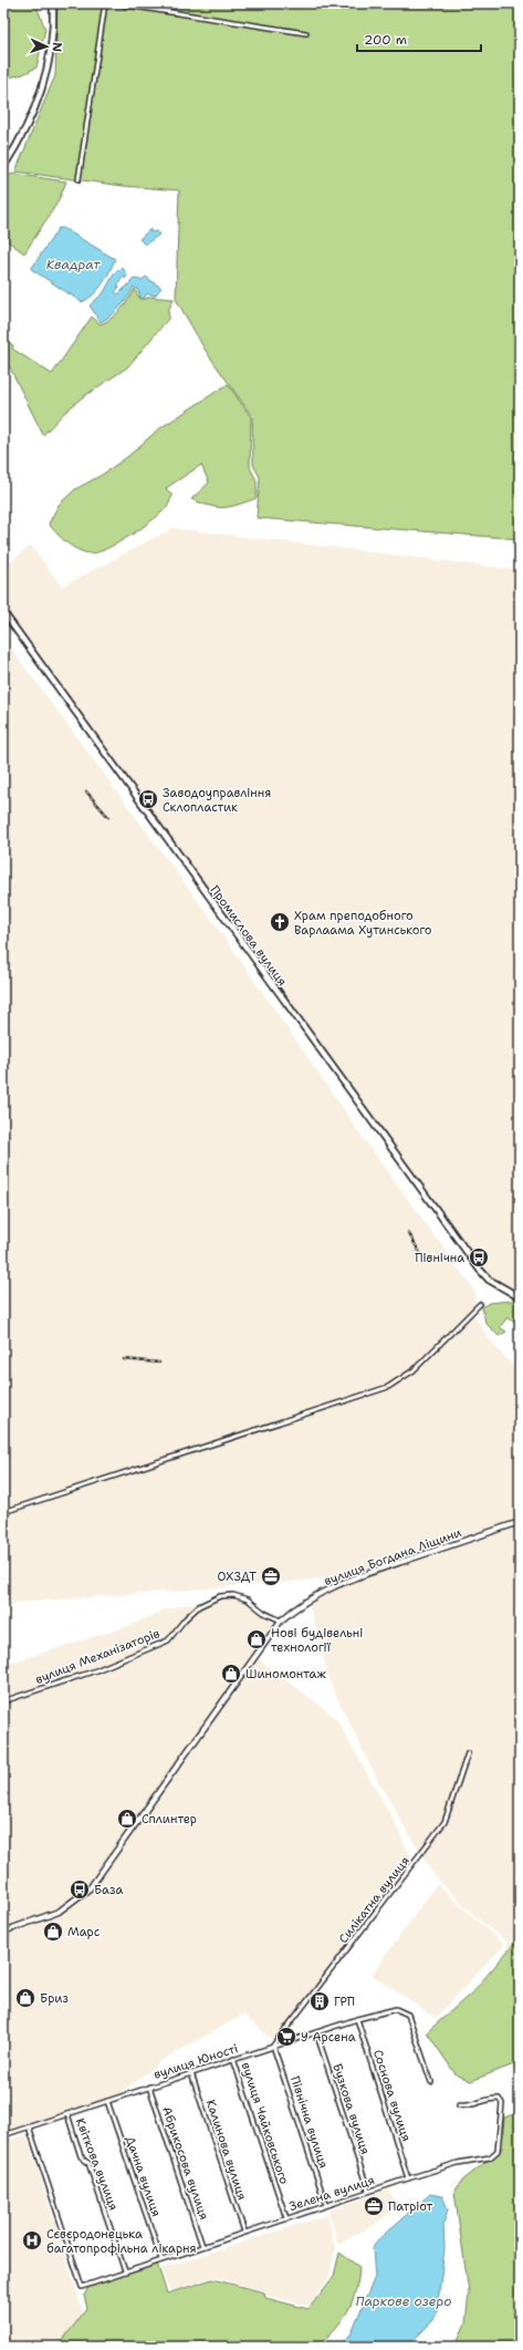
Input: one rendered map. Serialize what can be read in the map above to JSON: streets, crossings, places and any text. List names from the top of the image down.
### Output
{
  "streets": {
    "main road": ["Промислова вулиця", "вулиця Богдана Ліщини"],
    "street": [
      "вулиця Механізаторів",
      "Силікатна вулиця",
      "вулиця Юності",
      "Соснова вулиця",
      "Бузкова вулиця",
      "Північна вулиця",
      "вулиця Чайковського",
      "Калинова вулиця",
      "Абрикосова вулиця",
      "Квіткова вулиця",
      "Дачна вулиця",
      "Зелена вулиця"
    ]
  },
  "crossings": [
    ["вулиця Богдана Ліщини", "вулиця Механізаторів"],
    ["Силікатна вулиця", "вулиця Юності"],
    ["Силікатна вулиця", "Північна вулиця"],
    ["вулиця Юності", "Соснова вулиця"],
    ["вулиця Юності", "Бузкова вулиця"],
    ["вулиця Юності", "Північна вулиця"],
    ["вулиця Юності", "вулиця Чайковського"],
    ["вулиця Юності", "Калинова вулиця"],
    ["вулиця Юності", "Абрикосова вулиця"],
    ["вулиця Юності", "Квіткова вулиця"],
    ["вулиця Юності", "Дачна вулиця"],
    ["вулиця Юності", "Зелена вулиця"],
    ["Соснова вулиця", "Зелена вулиця"],
    ["Бузкова вулиця", "Зелена вулиця"],
    ["Північна вулиця", "Зелена вулиця"],
    ["вулиця Чайковського", "Зелена вулиця"],
    ["Калинова вулиця", "Зелена вулиця"],
    ["Абрикосова вулиця", "Зелена вулиця"],
    ["Квіткова вулиця", "Зелена вулиця"],
    ["Дачна вулиця", "Зелена вулиця"]
  ],
  "water": ["Квадрат", "Паркове озеро"],
  "places": {
    "bus stop": ["Заводоуправління Склопластик", "Північна", "База"],
    "church": ["Храм преподобного Варлаама Хутинського"],
    "office": ["ОХЗДТ", "Патріот"],
    "shop": [
      "Нові будівельні технології",
      "Шиномонтаж",
      "Сплинтер",
      "Марс",
      "Бриз"
    ],
    "building": ["ГРП"],
    "supermarket": ["У Арсена"],
    "hospital": ["Сєвєродонецька багатопрофільна лікарня"]
  },
  "scale_bar": "200 m",
  "north": "right"
}
